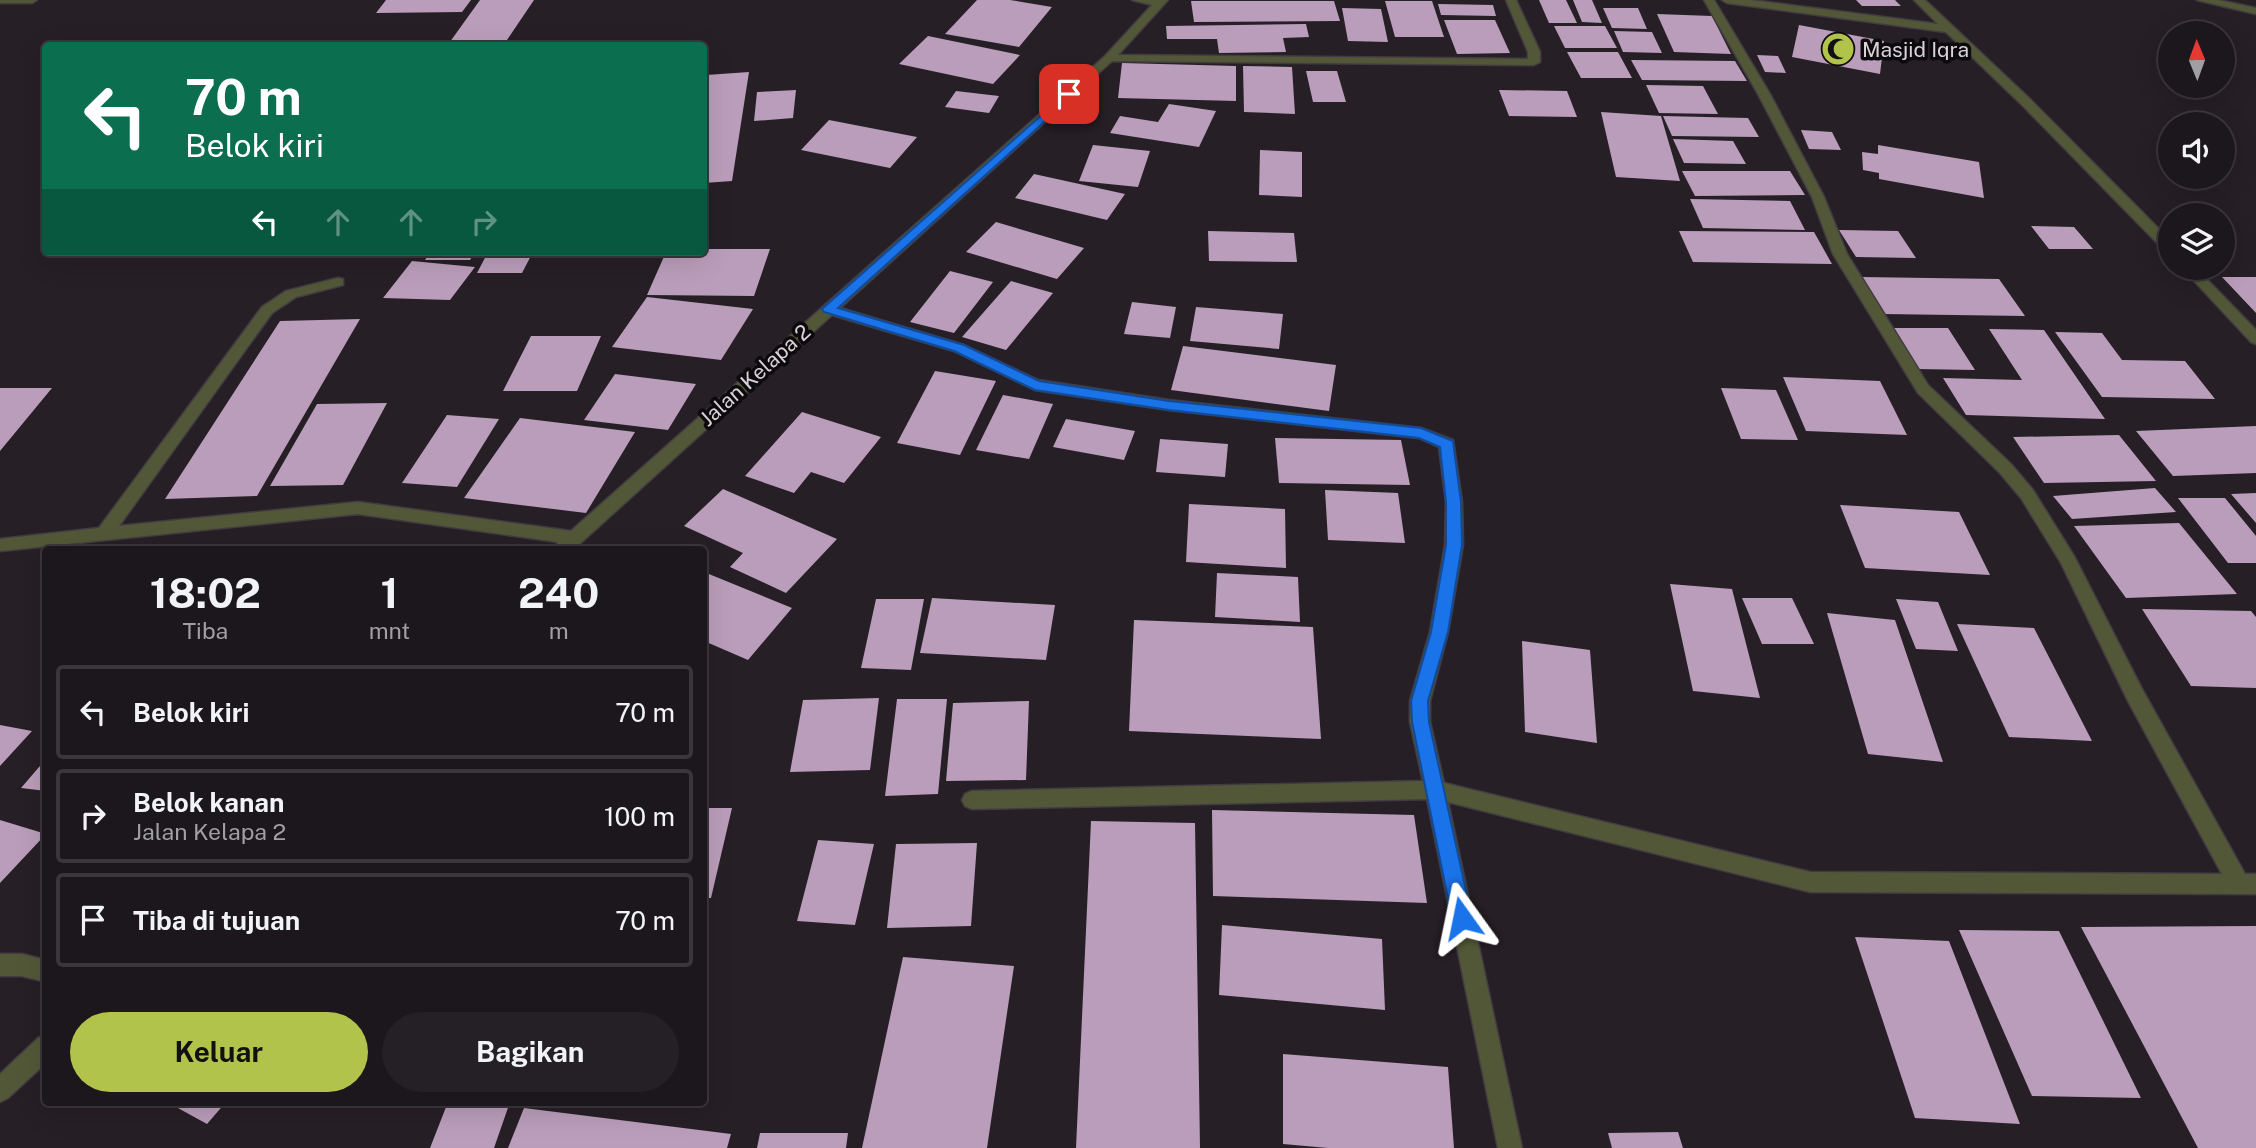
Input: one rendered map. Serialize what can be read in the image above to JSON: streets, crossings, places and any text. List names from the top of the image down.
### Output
{
  "streets": {
    "street": ["Jalan Kelapa 2"]
  },
  "places": {
    "mosque": ["Masjid Iqra"]
  },
  "north": "top",
  "page": {
    "turn": ["70 m", "Belok kiri"],
    "eta": [
      "18:02",
      "Tiba",
      "1",
      "mnt",
      "240",
      "m"
    ],
    "list": [
      {
        "name": "Belok kiri",
        "value": "70 m"
      },
      {
        "name": "Belok kanan",
        "note": "Jalan Kelapa 2",
        "value": "100 m"
      },
      {
        "name": "Tiba di tujuan",
        "value": "70 m"
      }
    ],
    "buttons": ["Keluar", "Bagikan"]
  }
}
